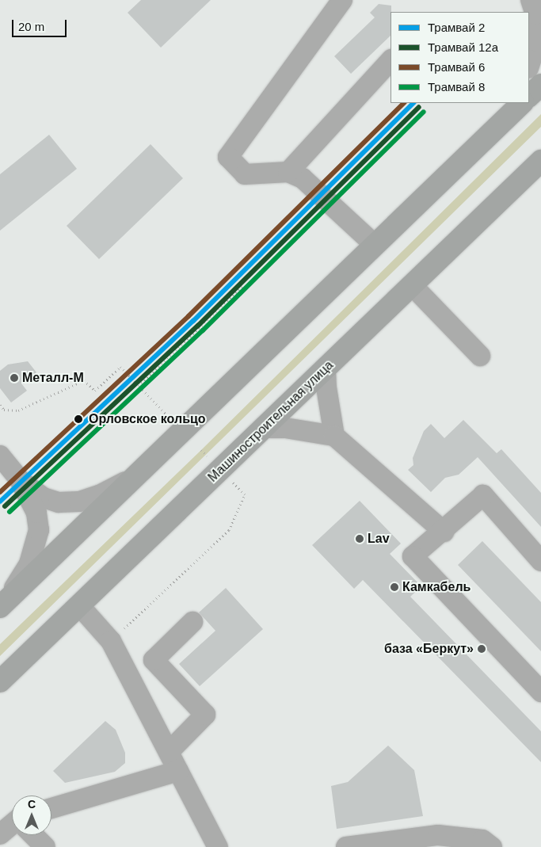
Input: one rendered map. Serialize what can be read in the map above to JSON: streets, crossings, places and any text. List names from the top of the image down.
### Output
{
  "streets": {
    "main road": ["Машиностроительная улица"]
  },
  "places": [
    "Металл-М",
    "Орловское кольцо",
    "Lav",
    "Камкабель",
    "база «Беркут»"
  ],
  "lines": [
    "tram line 2",
    "tram line 6",
    "tram line 12а",
    "tram line 8"
  ],
  "legend": [
    "Трамвай 2",
    "Трамвай 12а",
    "Трамвай 6",
    "Трамвай 8"
  ],
  "scale_bar": "20 m",
  "north": "top"
}
